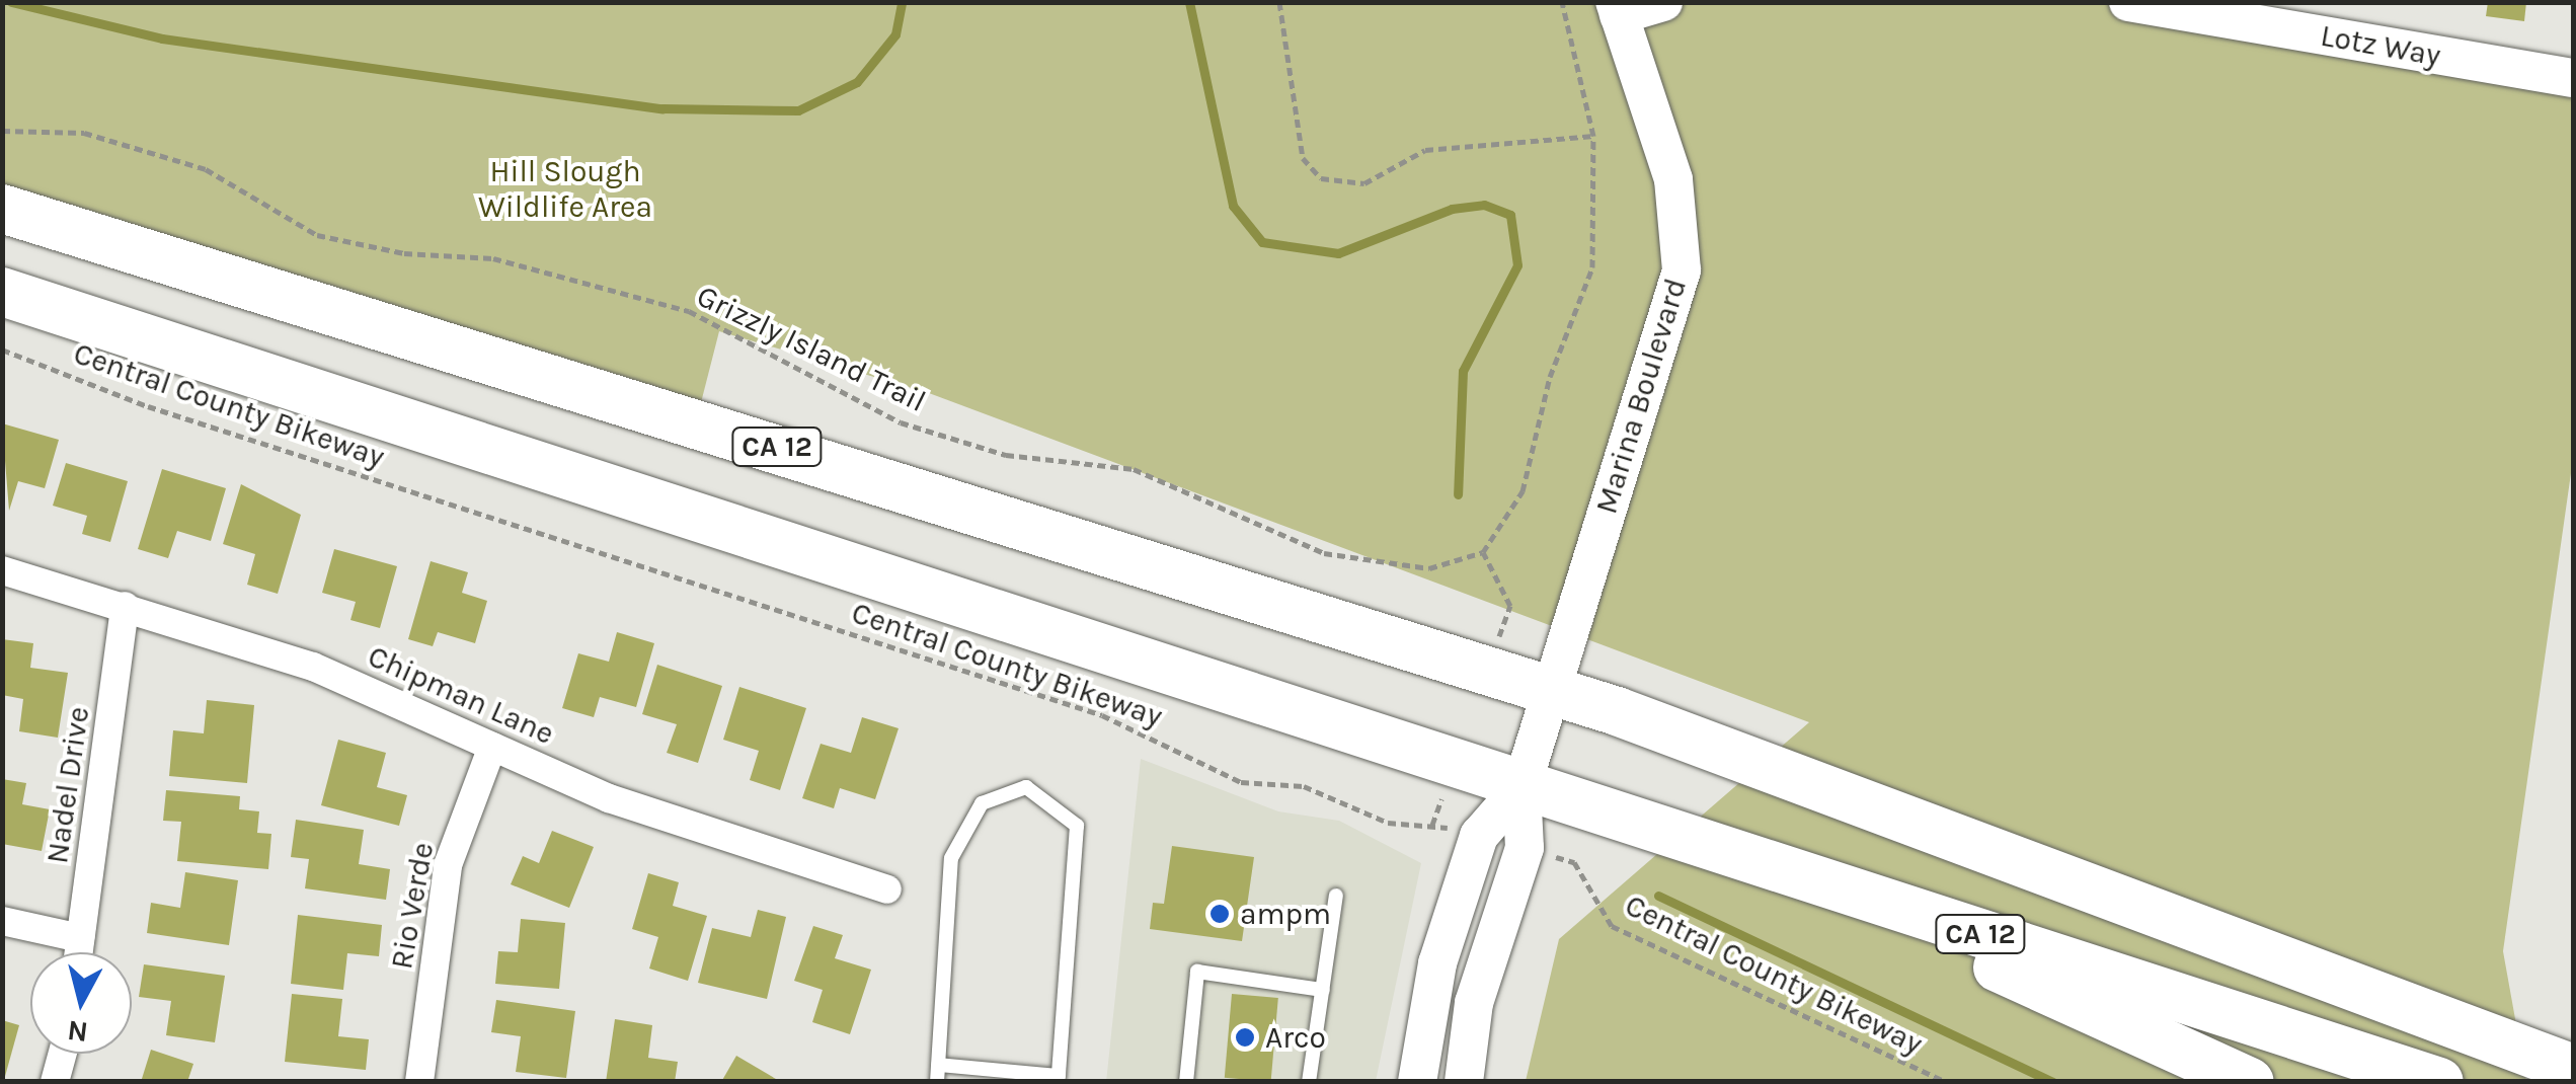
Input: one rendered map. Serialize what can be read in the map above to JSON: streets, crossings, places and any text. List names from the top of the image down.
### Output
{
  "streets": {
    "highway": ["CA 12"],
    "street": [
      "Lotz Way",
      "Marina Boulevard",
      "Chipman Lane",
      "Nadel Drive",
      "Rio Verde"
    ],
    "path": ["Grizzly Island Trail", "Central County Bikeway"]
  },
  "crossings": [
    ["Marina Boulevard", "Central County Bikeway"],
    ["Marina Boulevard", "CA 12"],
    ["Chipman Lane", "Nadel Drive"],
    ["Chipman Lane", "Rio Verde"]
  ],
  "parks": ["Hill Slough Wildlife Area"],
  "places": ["ampm", "Arco"],
  "north": "bottom"
}
